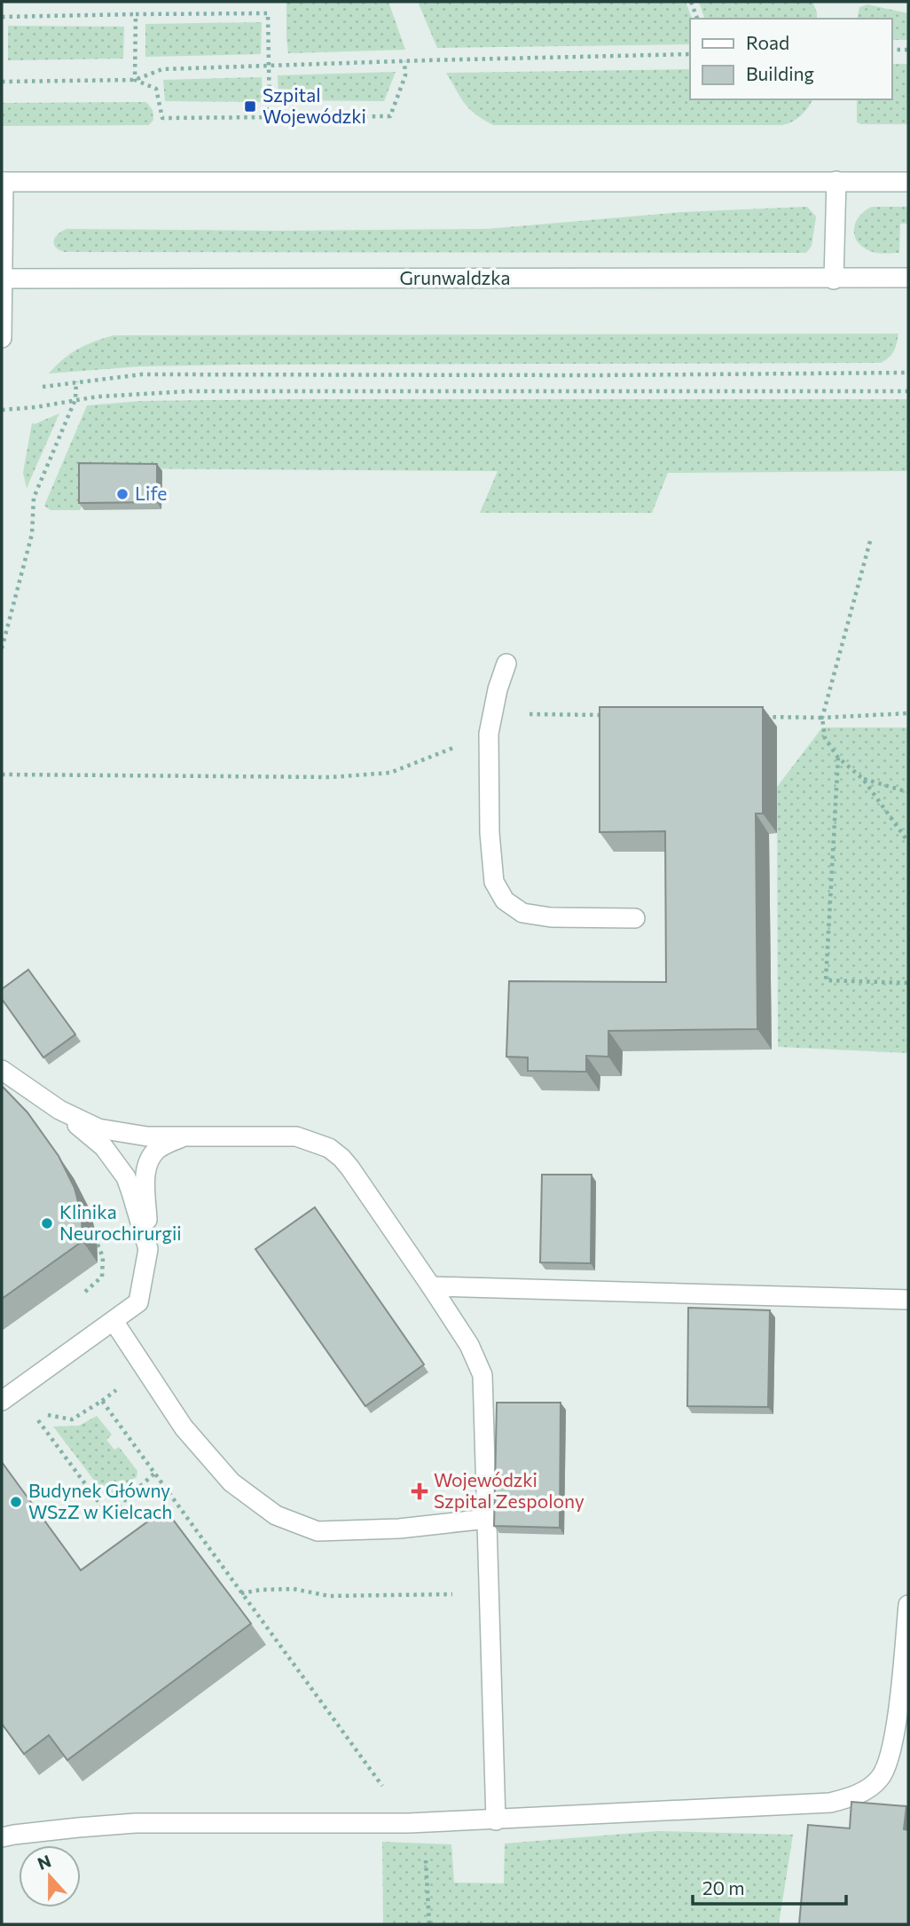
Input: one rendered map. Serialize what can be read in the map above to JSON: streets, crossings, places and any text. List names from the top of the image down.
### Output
{
  "streets": {
    "main road": ["Grunwaldzka"]
  },
  "places": {
    "transit": ["Szpital Wojewódzki"],
    "other": ["Life", "Klinika Neurochirurgii", "Budynek Główny WSzZ w Kielcach"],
    "health": ["Wojewódzki Szpital Zespolony"]
  },
  "legend": ["Road", "Building"],
  "scale_bar": "20 m",
  "north": "top"
}
